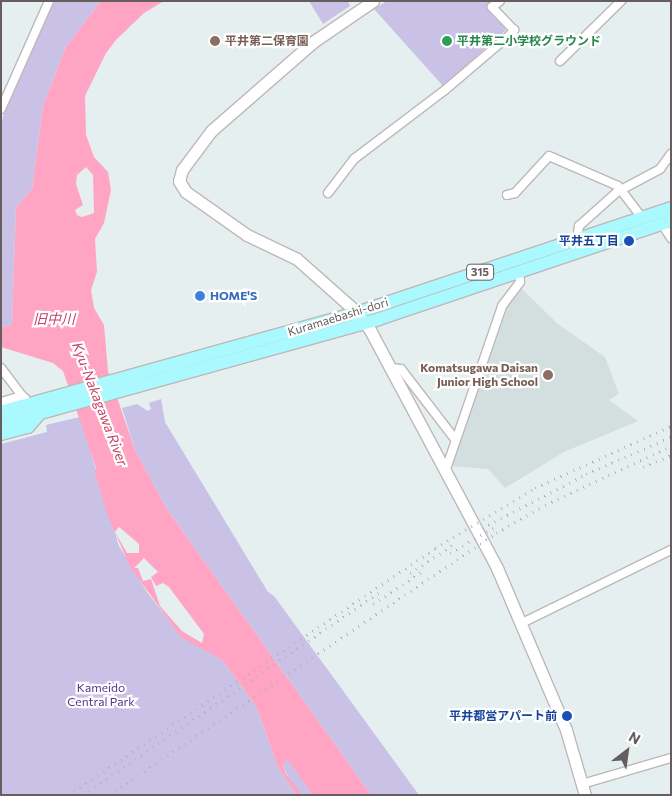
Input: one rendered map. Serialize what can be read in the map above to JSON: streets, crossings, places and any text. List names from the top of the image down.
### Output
{
  "streets": {
    "main road": ["315", "Kuramaebashi-dori"]
  },
  "water": ["旧中川", "Kyu-Nakagawa River"],
  "parks": ["Kameido Central Park"],
  "places": [
    "平井第二保育園",
    "平井第二小学校グラウンド",
    "平井五丁目",
    "HOME'S",
    "Komatsugawa Daisan Junior High School",
    "平井都営アパート前"
  ],
  "north": "top right"
}
